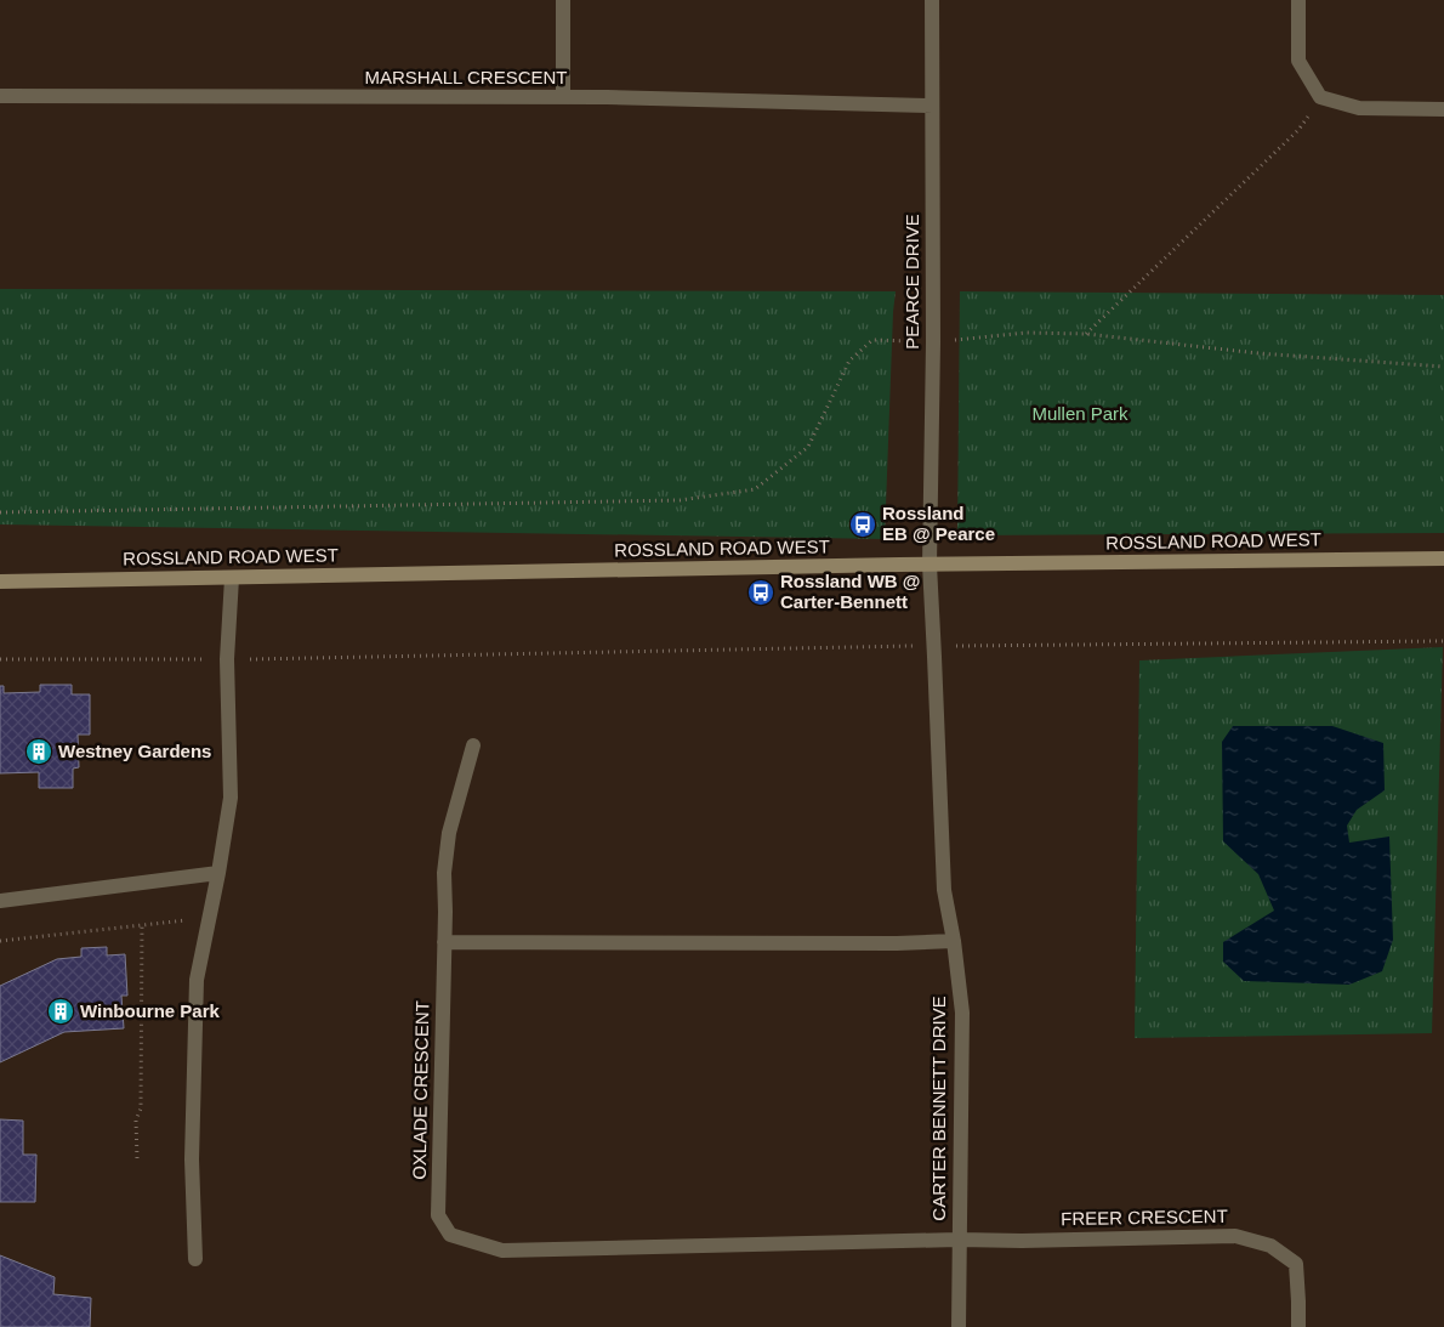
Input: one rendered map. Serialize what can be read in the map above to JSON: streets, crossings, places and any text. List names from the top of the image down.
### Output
{
  "streets": {
    "main road": ["ROSSLAND ROAD WEST"],
    "street": [
      "MARSHALL CRESCENT",
      "PEARCE DRIVE",
      "OXLADE CRESCENT",
      "CARTER BENNETT DRIVE",
      "FREER CRESCENT"
    ]
  },
  "crossings": [
    ["MARSHALL CRESCENT", "PEARCE DRIVE"],
    ["PEARCE DRIVE", "ROSSLAND ROAD WEST"],
    ["PEARCE DRIVE", "CARTER BENNETT DRIVE"],
    ["ROSSLAND ROAD WEST", "CARTER BENNETT DRIVE"],
    ["OXLADE CRESCENT", "CARTER BENNETT DRIVE"],
    ["OXLADE CRESCENT", "FREER CRESCENT"],
    ["CARTER BENNETT DRIVE", "FREER CRESCENT"]
  ],
  "parks": ["Mullen Park"],
  "places": {
    "bus stop": ["Rossland EB @ Pearce", "Rossland WB @ Carter-Bennett"],
    "building": ["Westney Gardens", "Winbourne Park"]
  }
}
